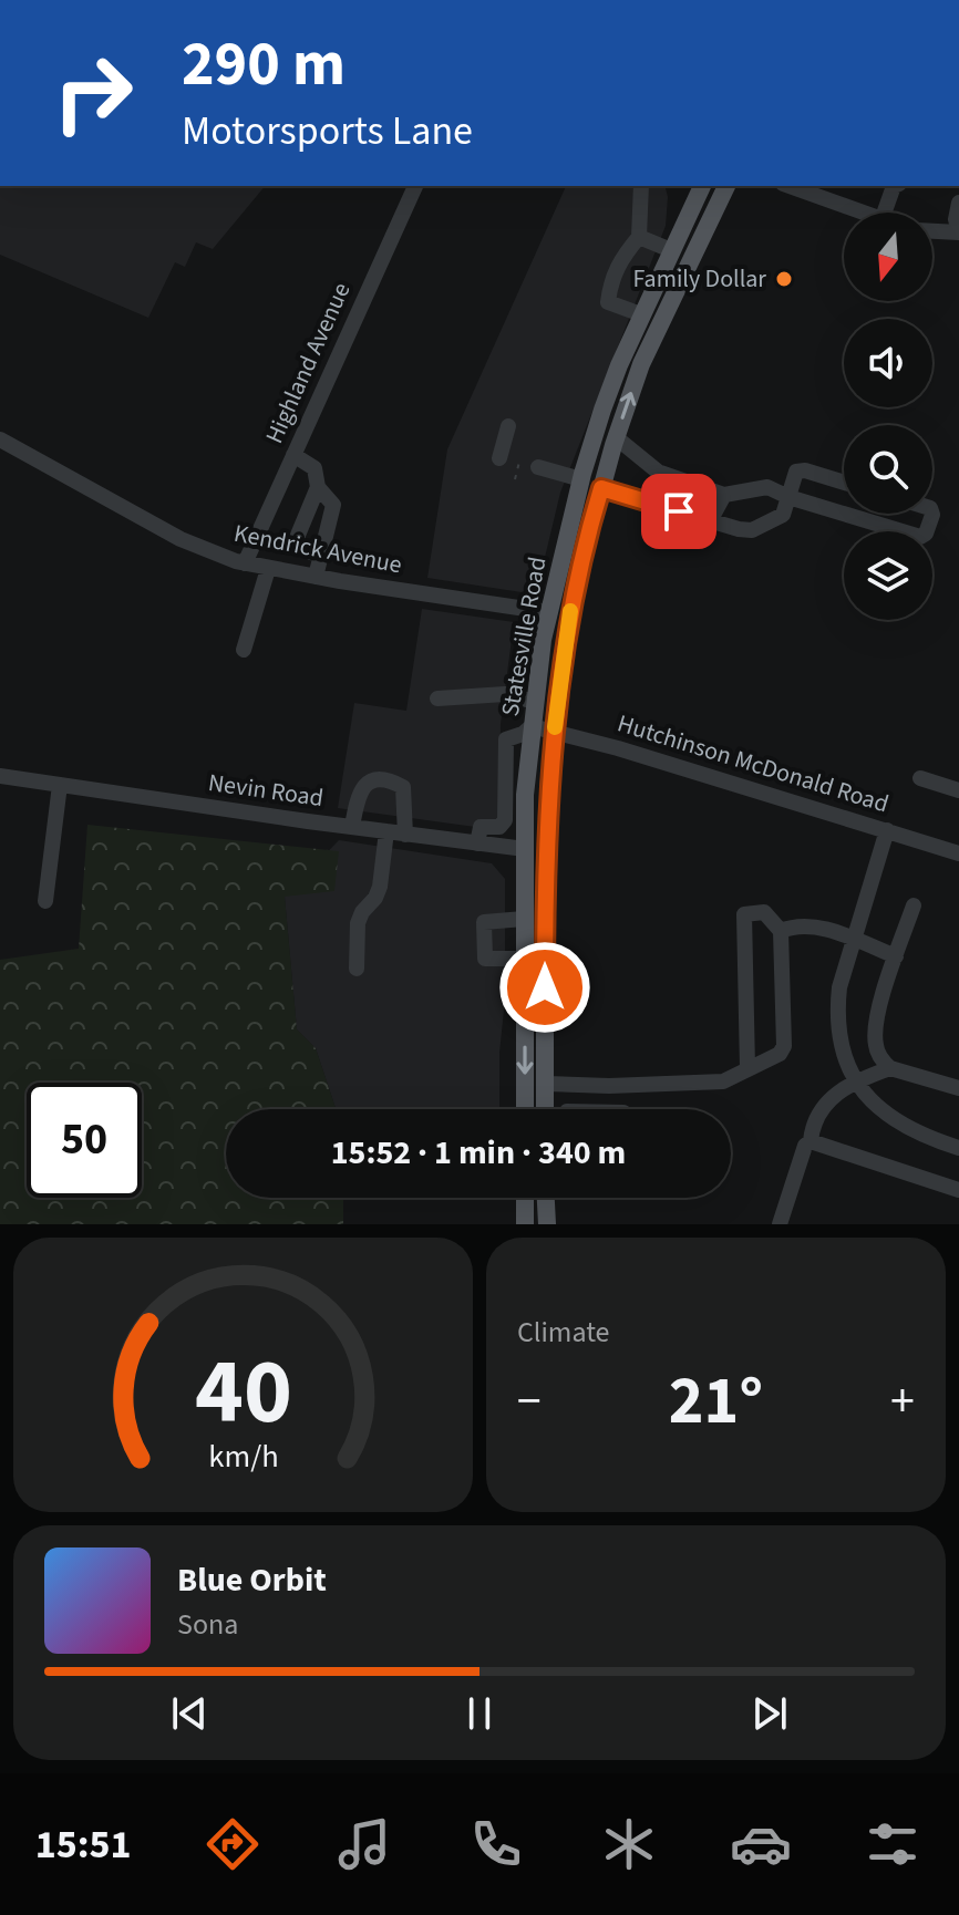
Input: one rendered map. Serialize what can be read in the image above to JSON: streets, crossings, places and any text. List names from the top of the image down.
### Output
{
  "streets": {
    "main road": ["Statesville Road"],
    "street": [
      "Highland Avenue",
      "Kendrick Avenue",
      "Hutchinson McDonald Road",
      "Nevin Road"
    ]
  },
  "crossings": [
    ["Highland Avenue", "Kendrick Avenue"],
    ["Kendrick Avenue", "Statesville Road"],
    ["Statesville Road", "Hutchinson McDonald Road"],
    ["Statesville Road", "Nevin Road"]
  ],
  "places": ["Family Dollar"],
  "north": "bottom",
  "page": {
    "turn": ["290 m", "Motorsports Lane"],
    "limit": "50",
    "trip": "15:52 · 1 min · 340 m",
    "tile": "Climate",
    "heat": ["−", "21°", "+"],
    "song": ["Blue Orbit", "Sona"],
    "tabs": "15:51",
    "gauge": ["40", "km/h"]
  }
}
